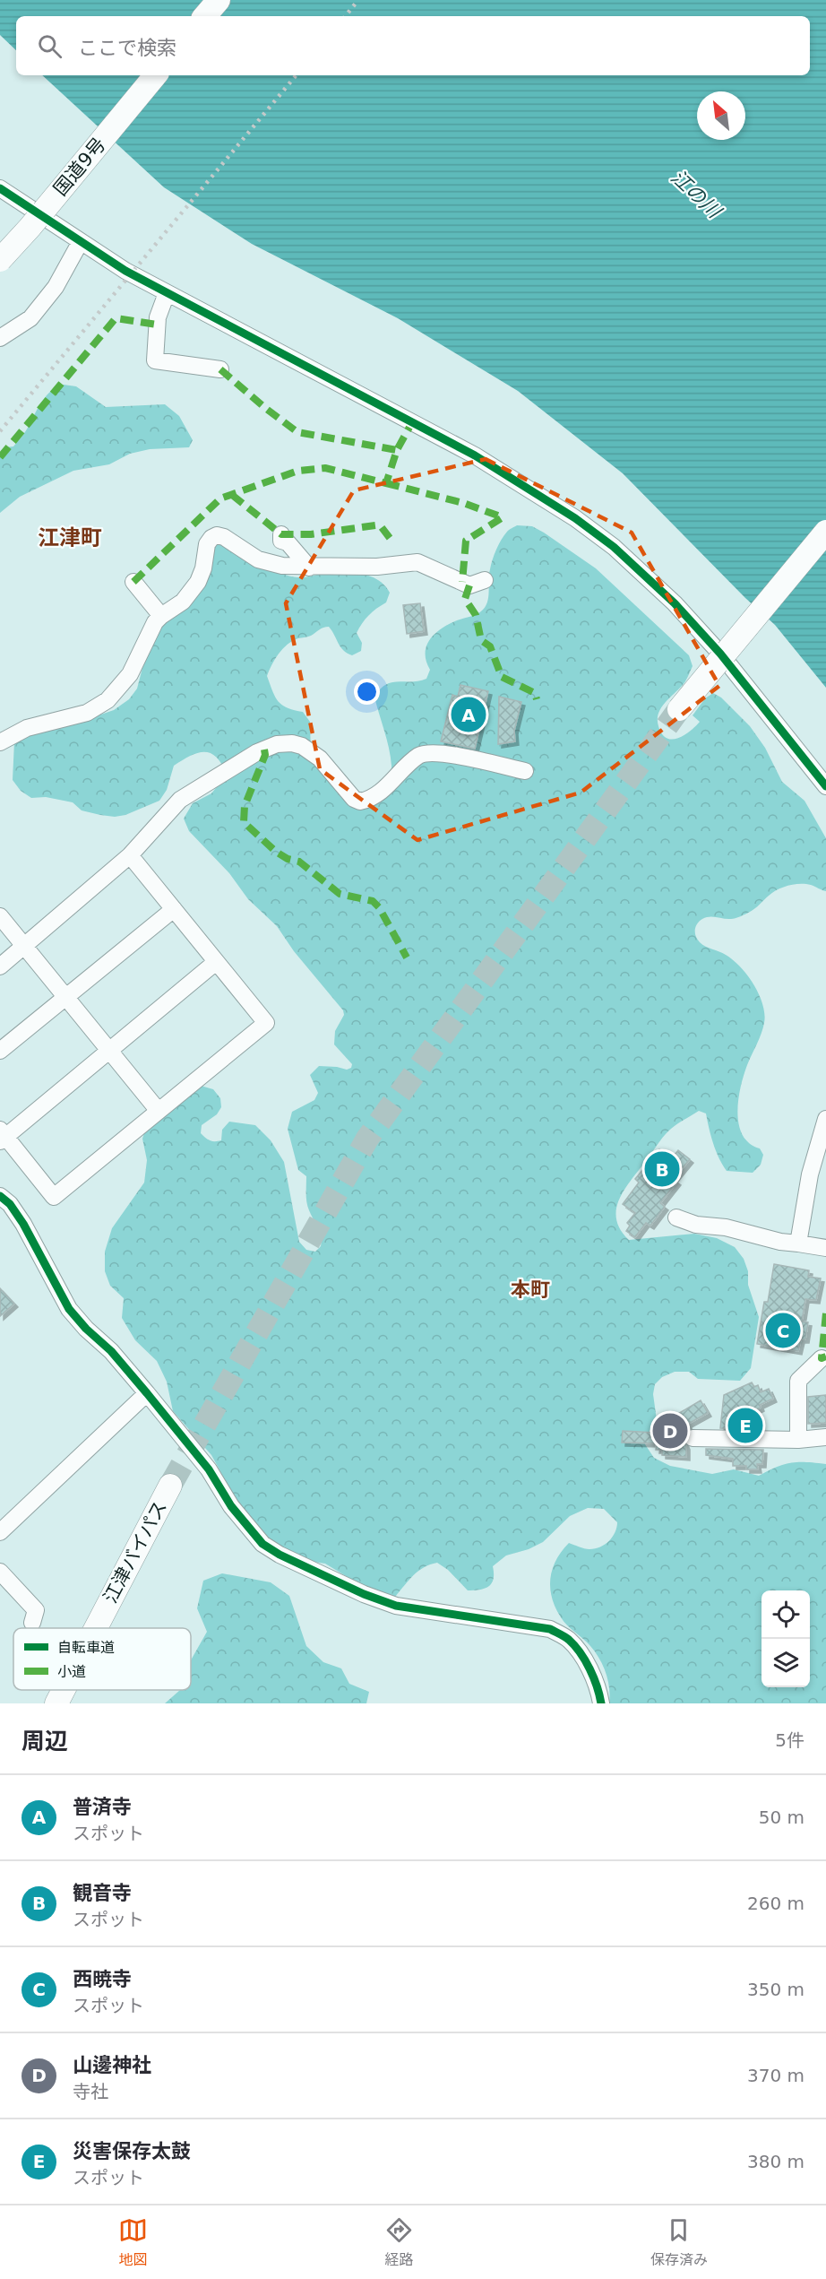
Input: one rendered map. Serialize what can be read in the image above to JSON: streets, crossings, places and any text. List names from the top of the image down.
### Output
{
  "streets": {
    "highway": ["国道9号", "江津バイパス"]
  },
  "districts": ["江津町", "本町"],
  "water": ["江の川"],
  "legend": ["自転車道", "小道"],
  "north": "top left",
  "page": {
    "search": "ここで検索",
    "pins": [
      "A",
      "B",
      "C",
      "E",
      "D"
    ],
    "heading": ["周辺", "5件"],
    "list": [
      {
        "mark": "A",
        "name": "普済寺",
        "note": "スポット",
        "value": "50 m"
      },
      {
        "mark": "B",
        "name": "観音寺",
        "note": "スポット",
        "value": "260 m"
      },
      {
        "mark": "C",
        "name": "西暁寺",
        "note": "スポット",
        "value": "350 m"
      },
      {
        "mark": "D",
        "name": "山邊神社",
        "note": "寺社",
        "value": "370 m"
      },
      {
        "mark": "E",
        "name": "災害保存太鼓",
        "note": "スポット",
        "value": "380 m"
      }
    ],
    "nav": ["地図", "経路", "保存済み"]
  }
}
